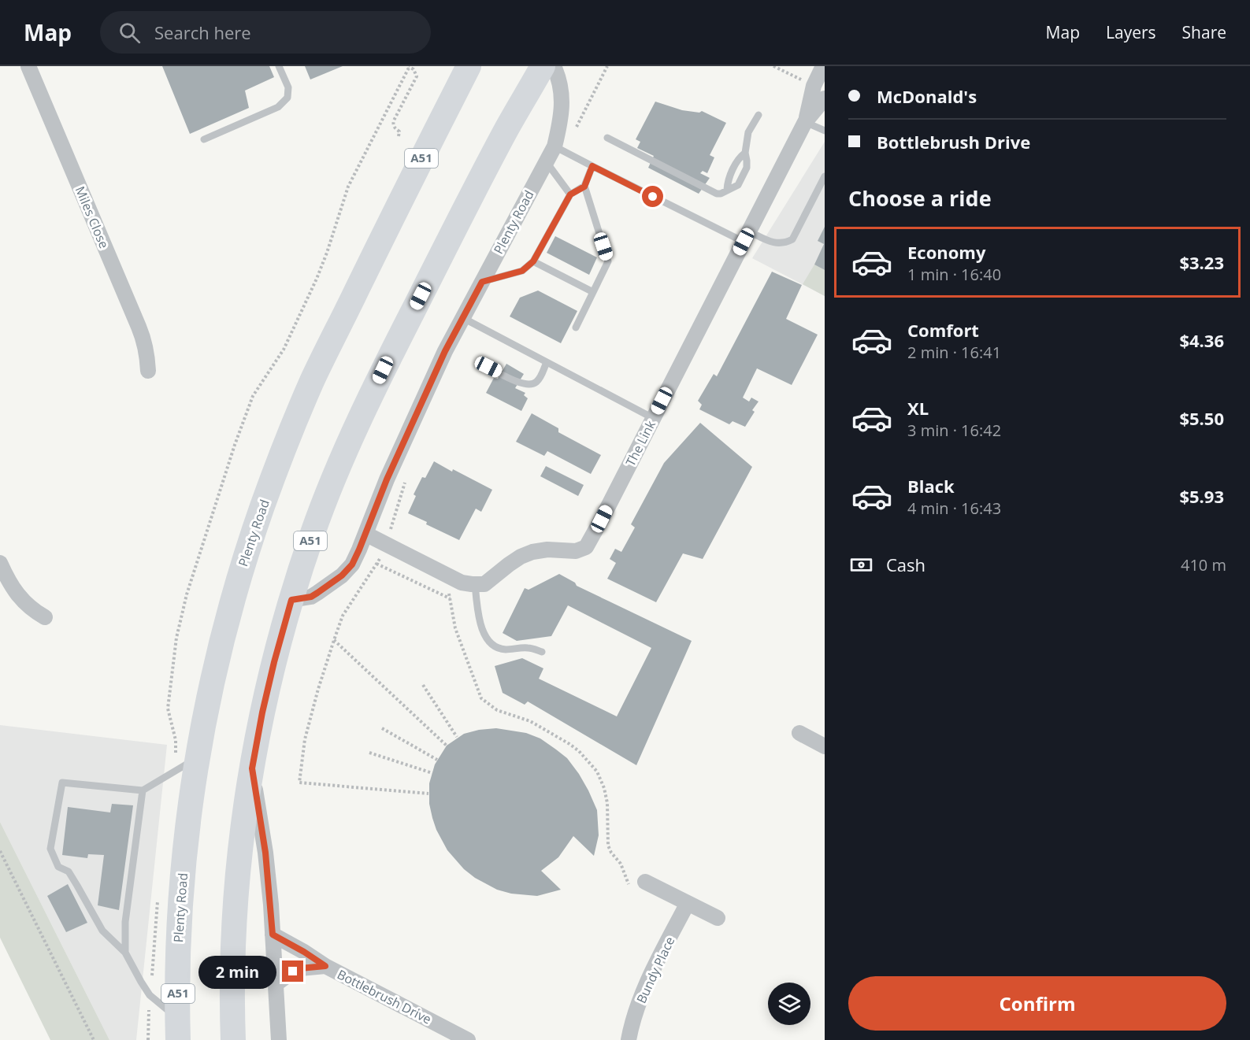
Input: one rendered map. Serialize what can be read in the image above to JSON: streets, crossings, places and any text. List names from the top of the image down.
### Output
{
  "streets": {
    "highway": ["A51", "Plenty Road"],
    "street": [
      "Miles Close",
      "The Link",
      "Bundy Place",
      "Bottlebrush Drive"
    ]
  },
  "crossings": [
    ["A51", "Plenty Road"]
  ],
  "page": {
    "header": "Map",
    "search": "Search here",
    "nav": ["Map", "Layers", "Share"],
    "banner": ["McDonald's", "Bottlebrush Drive"],
    "heading": "Choose a ride",
    "list": [
      {
        "name": "Economy",
        "note": "1 min · 16:40",
        "value": "$3.23"
      },
      {
        "name": "Comfort",
        "note": "2 min · 16:41",
        "value": "$4.36"
      },
      {
        "name": "XL",
        "note": "3 min · 16:42",
        "value": "$5.50"
      },
      {
        "name": "Black",
        "note": "4 min · 16:43",
        "value": "$5.93"
      }
    ],
    "pay": ["Cash", "410 m"],
    "bubble": "2 min",
    "buttons": "Confirm"
  }
}
